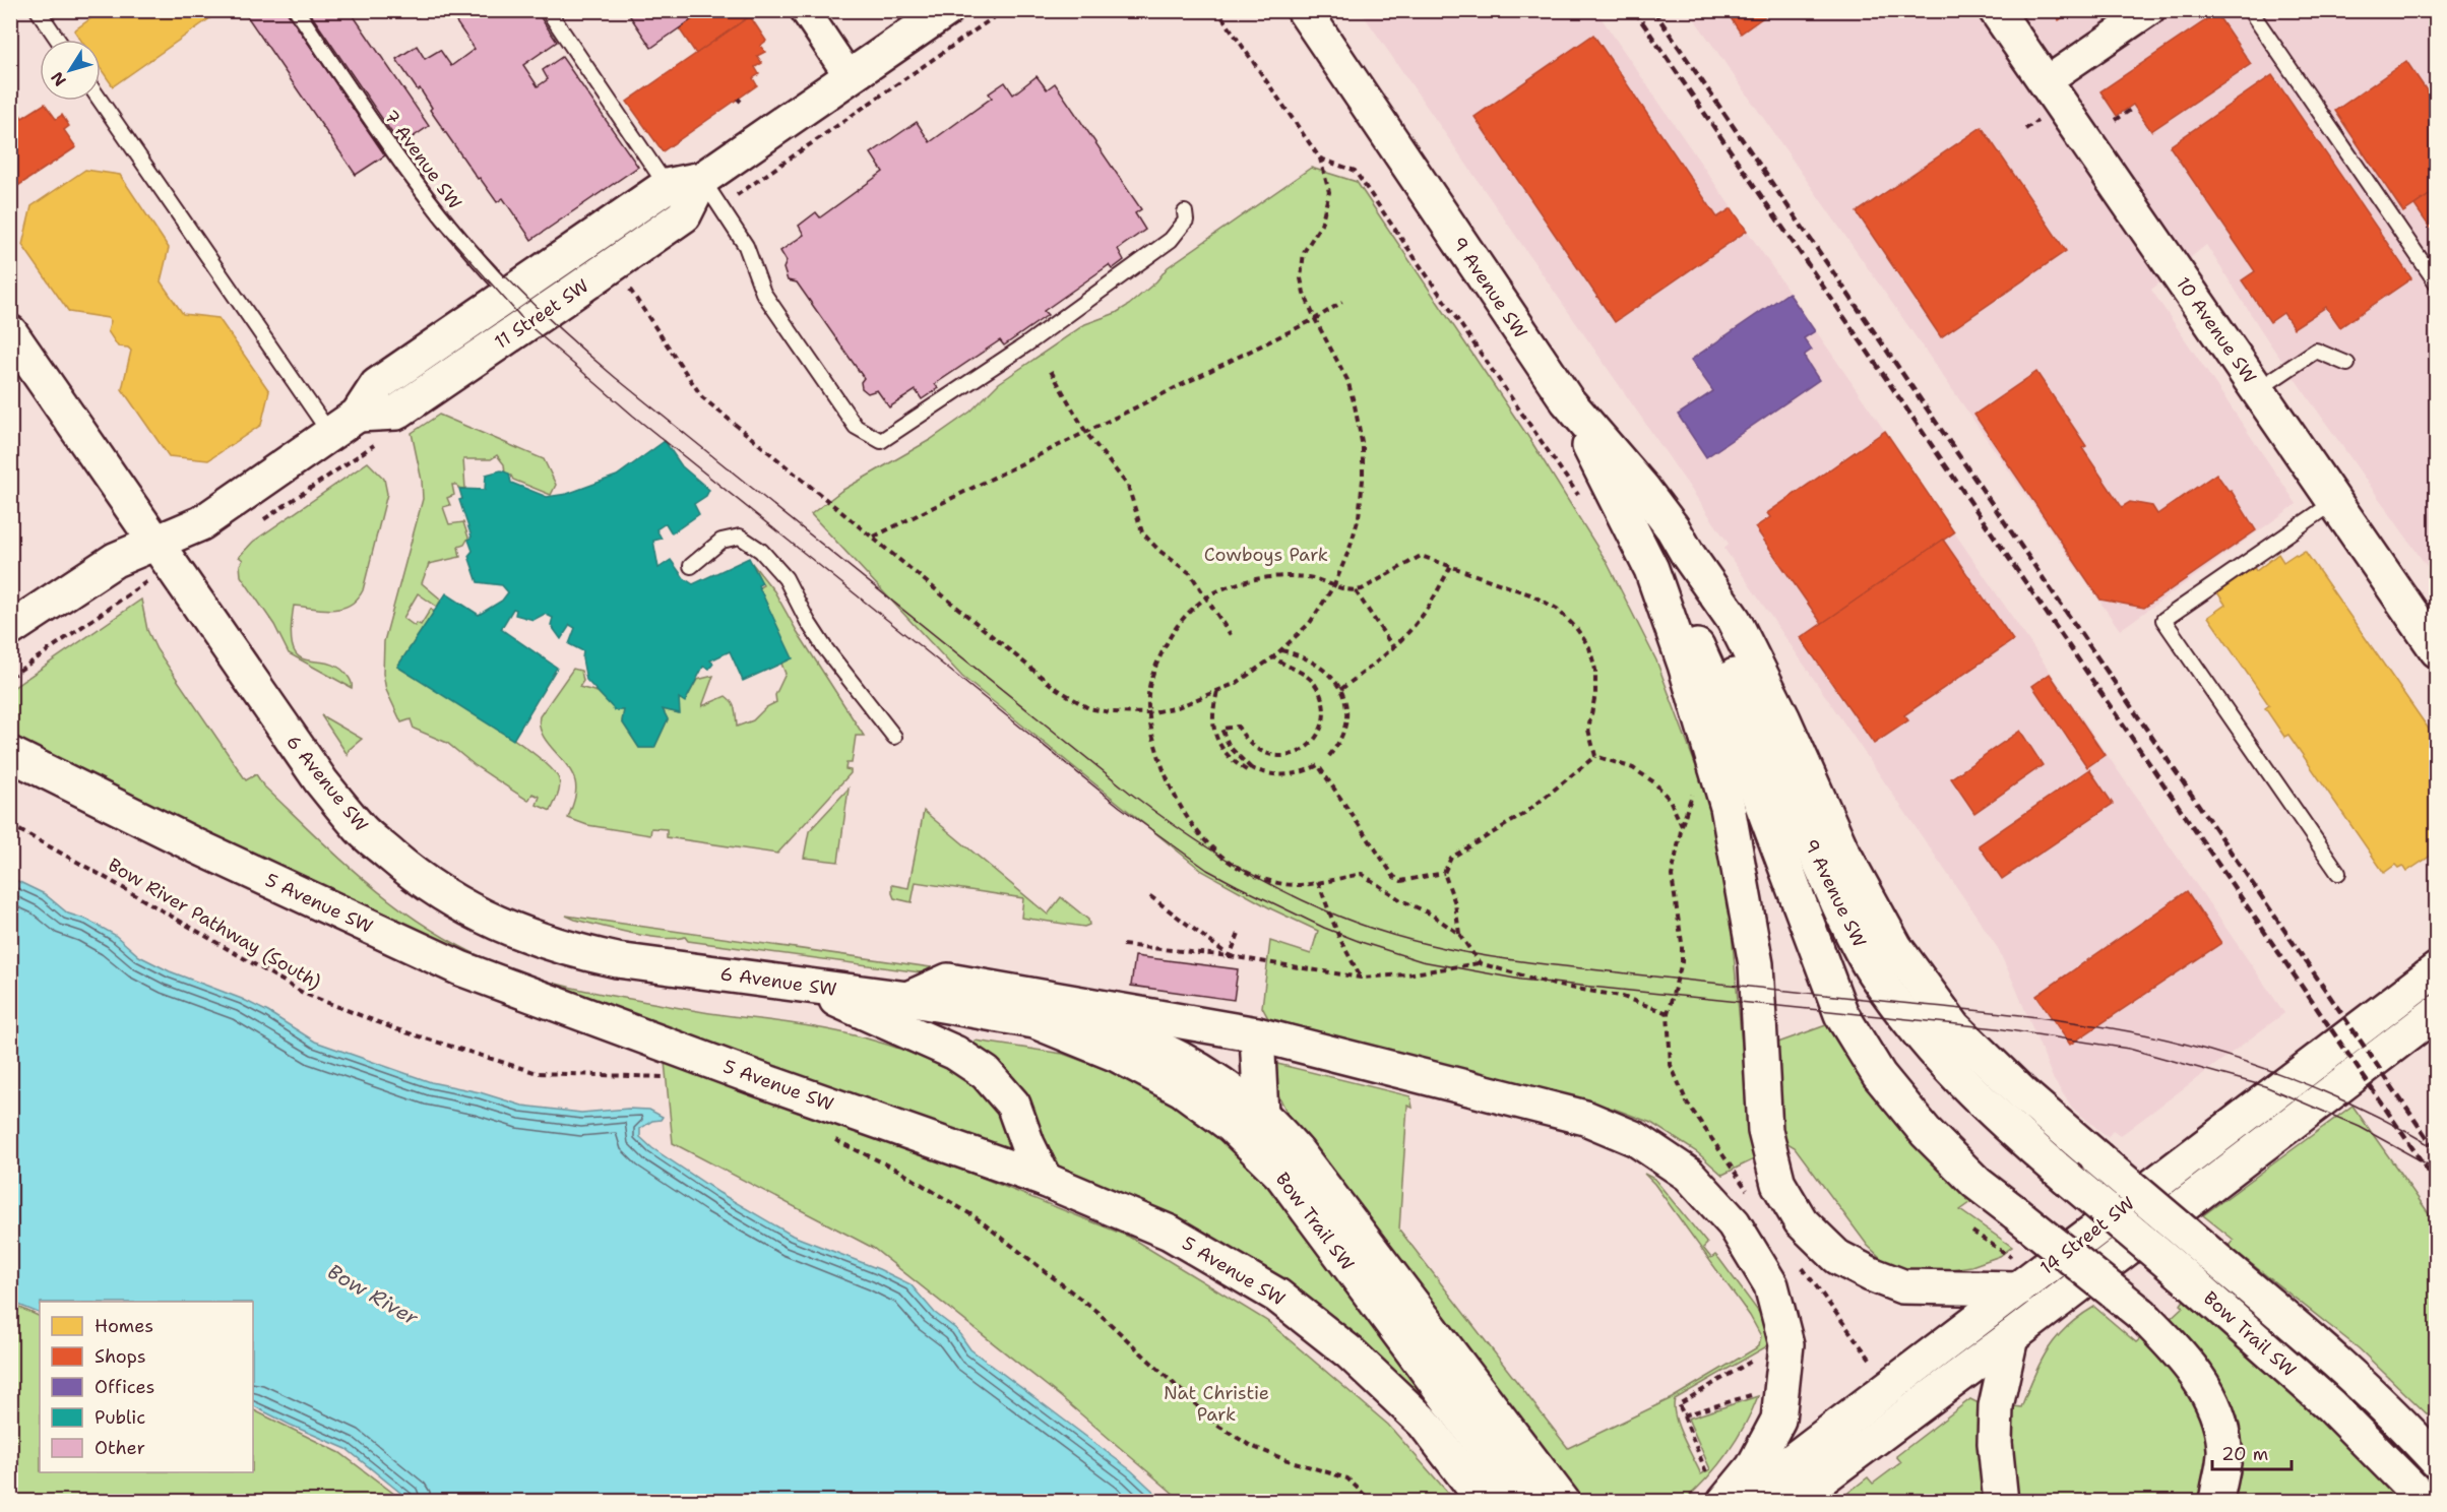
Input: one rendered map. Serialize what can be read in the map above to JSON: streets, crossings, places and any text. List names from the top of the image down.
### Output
{
  "streets": {
    "main road": [
      "9 Avenue SW",
      "11 Street SW",
      "10 Avenue SW",
      "6 Avenue SW",
      "5 Avenue SW",
      "Bow Trail SW",
      "14 Street SW"
    ],
    "lane": ["7 Avenue SW"],
    "path": ["Bow River Pathway (South)"]
  },
  "crossings": [
    ["7 Avenue SW", "11 Street SW"],
    ["9 Avenue SW", "Bow Trail SW"],
    ["11 Street SW", "6 Avenue SW"],
    ["6 Avenue SW", "Bow Trail SW"]
  ],
  "water": ["Bow River"],
  "parks": ["Cowboys Park", "Nat Christie Park"],
  "legend": [
    "Homes",
    "Shops",
    "Offices",
    "Public",
    "Other"
  ],
  "scale_bar": "20 m",
  "north": "bottom left"
}
